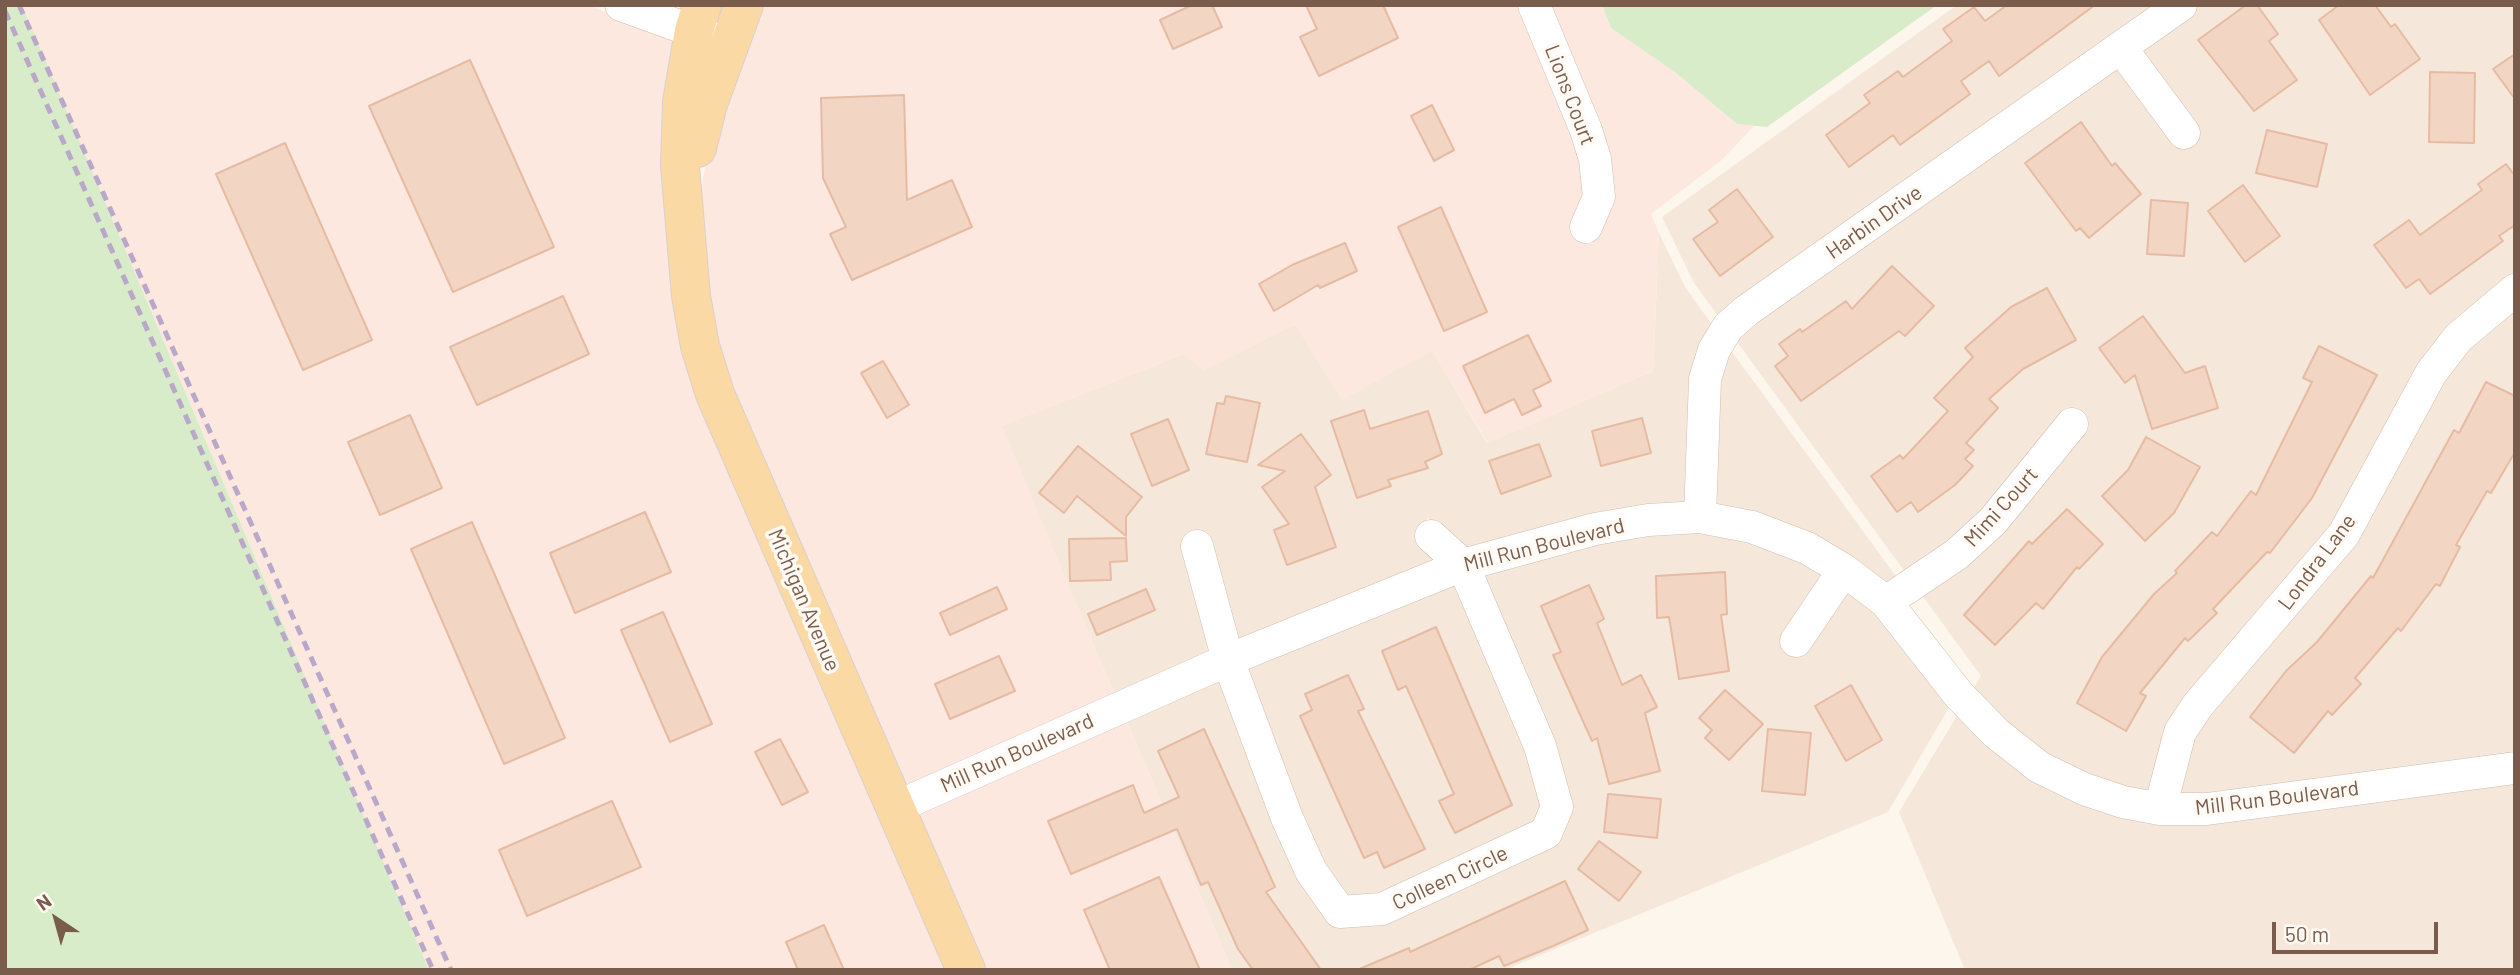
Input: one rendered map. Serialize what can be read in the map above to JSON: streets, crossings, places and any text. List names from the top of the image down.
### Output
{
  "streets": {
    "main road": ["Michigan Avenue"],
    "street": [
      "Lions Court",
      "Harbin Drive",
      "Mimi Court",
      "Mill Run Boulevard",
      "Londra Lane",
      "Colleen Circle"
    ]
  },
  "crossings": [
    ["Harbin Drive", "Mill Run Boulevard"],
    ["Mimi Court", "Mill Run Boulevard"],
    ["Mill Run Boulevard", "Londra Lane"],
    ["Mill Run Boulevard", "Michigan Avenue"],
    ["Mill Run Boulevard", "Colleen Circle"]
  ],
  "scale_bar": "50 m",
  "north": "top left"
}
